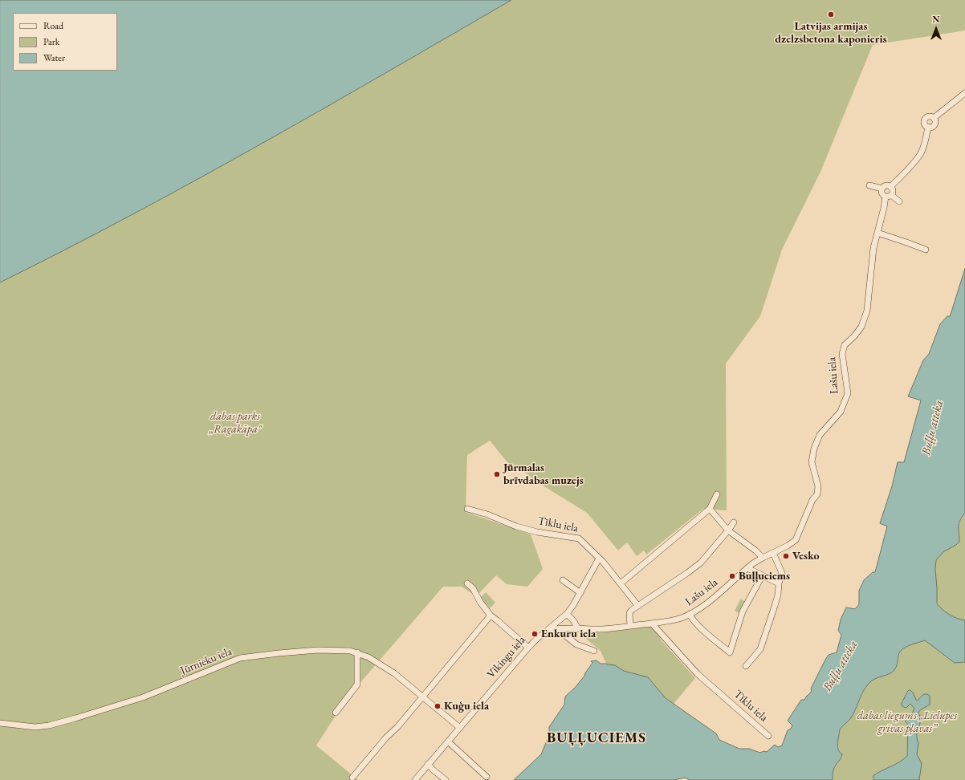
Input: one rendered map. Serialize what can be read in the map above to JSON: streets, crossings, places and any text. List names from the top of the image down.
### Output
{
  "streets": {
    "street": [
      "Lašu iela",
      "Tīklu iela",
      "Vikingu iela",
      "Jūrnieku iela"
    ]
  },
  "crossings": [
    ["Lašu iela", "Tīklu iela"],
    ["Lašu iela", "Vikingu iela"],
    ["Tīklu iela", "Vikingu iela"],
    ["Vikingu iela", "Jūrnieku iela"]
  ],
  "districts": ["BUĻĻUCIEMS"],
  "water": ["Buļļu atteka"],
  "parks": ["dabas parks „Ragakāpa\"", "dabas liegums „Lielupes grīvas pļavas”"],
  "places": [
    "Latvijas armijas dzelzsbetona kaponieris",
    "Jūrmalas brīvdabas muzejs",
    "Vesko",
    "Buļļuciems",
    "Enkuru iela",
    "Kuģu iela"
  ],
  "legend": ["Road", "Park", "Water"],
  "north": "top"
}
